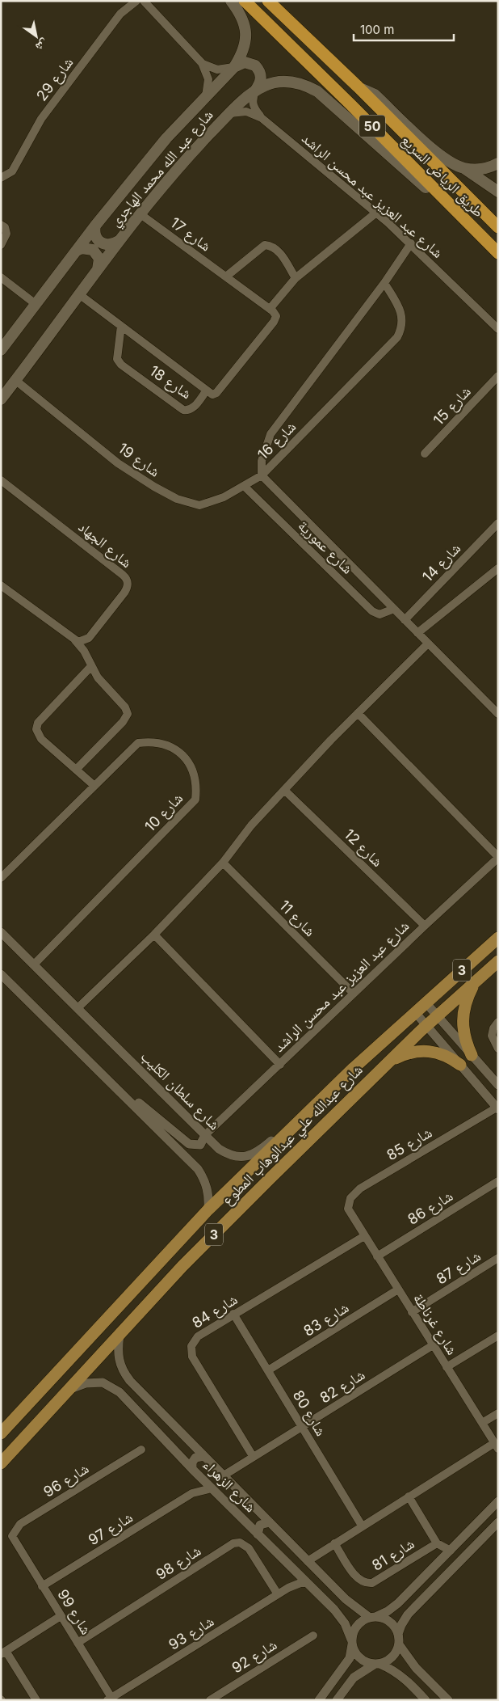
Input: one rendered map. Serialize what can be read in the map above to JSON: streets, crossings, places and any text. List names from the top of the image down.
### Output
{
  "streets": {
    "highway": ["50", "طريق الرياض السريع"],
    "main road": ["شارع عبد الله محمد الهاجري", "3", "شارع عبدالله علي عبدالوهاب المطوع"],
    "street": [
      "شارع 29",
      "شارع عبد العزيز عبد محسن الراشد",
      "شارع 17",
      "شارع 18",
      "شارع 15",
      "شارع 16",
      "شارع 19",
      "شارع الجهاد",
      "شارع عمورية",
      "شارع 14",
      "شارع 10",
      "شارع 12",
      "شارع 11",
      "شارع سلطان الكليب",
      "شارع 85",
      "شارع 86",
      "شارع 87",
      "شارع 84",
      "شارع 83",
      "شارع غرناطة",
      "شارع 82",
      "شارع 80",
      "شارع 96",
      "شارع الزهراء",
      "شارع 97",
      "شارع 81",
      "شارع 98",
      "شارع 99",
      "شارع 93",
      "شارع 92"
    ]
  },
  "crossings": [
    ["شارع عبد الله محمد الهاجري", "طريق الرياض السريع"],
    ["شارع عبد الله محمد الهاجري", "شارع عبد العزيز عبد محسن الراشد"],
    ["شارع عبد الله محمد الهاجري", "شارع 17"],
    ["شارع عبد الله محمد الهاجري", "شارع 18"],
    ["شارع عبد الله محمد الهاجري", "شارع 19"],
    ["شارع عبد العزيز عبد محسن الراشد", "شارع 16"],
    ["شارع عبد العزيز عبد محسن الراشد", "شارع 12"],
    ["شارع عبد العزيز عبد محسن الراشد", "شارع 11"],
    ["شارع عبد العزيز عبد محسن الراشد", "شارع سلطان الكليب"],
    ["شارع 16", "شارع 19"],
    ["شارع 16", "شارع عمورية"],
    ["شارع 19", "شارع عمورية"],
    ["شارع عمورية", "شارع 14"],
    ["شارع 10", "شارع سلطان الكليب"],
    ["شارع سلطان الكليب", "شارع عبدالله علي عبدالوهاب المطوع"],
    ["شارع عبدالله علي عبدالوهاب المطوع", "شارع الزهراء"],
    ["شارع 85", "شارع غرناطة"],
    ["شارع 86", "شارع غرناطة"],
    ["شارع 87", "شارع غرناطة"],
    ["شارع 84", "شارع غرناطة"],
    ["شارع 84", "شارع 82"],
    ["شارع 84", "شارع 80"],
    ["شارع 83", "شارع غرناطة"],
    ["شارع 83", "شارع 80"],
    ["شارع غرناطة", "شارع 82"],
    ["شارع 82", "شارع 80"],
    ["شارع 82", "شارع الزهراء"],
    ["شارع 96", "شارع 99"],
    ["شارع الزهراء", "شارع 97"],
    ["شارع الزهراء", "شارع 93"],
    ["شارع 97", "شارع 99"],
    ["شارع 98", "شارع 99"],
    ["شارع 98", "شارع 93"],
    ["شارع 99", "شارع 93"]
  ],
  "scale_bar": "100 m",
  "north": "bottom right"
}
